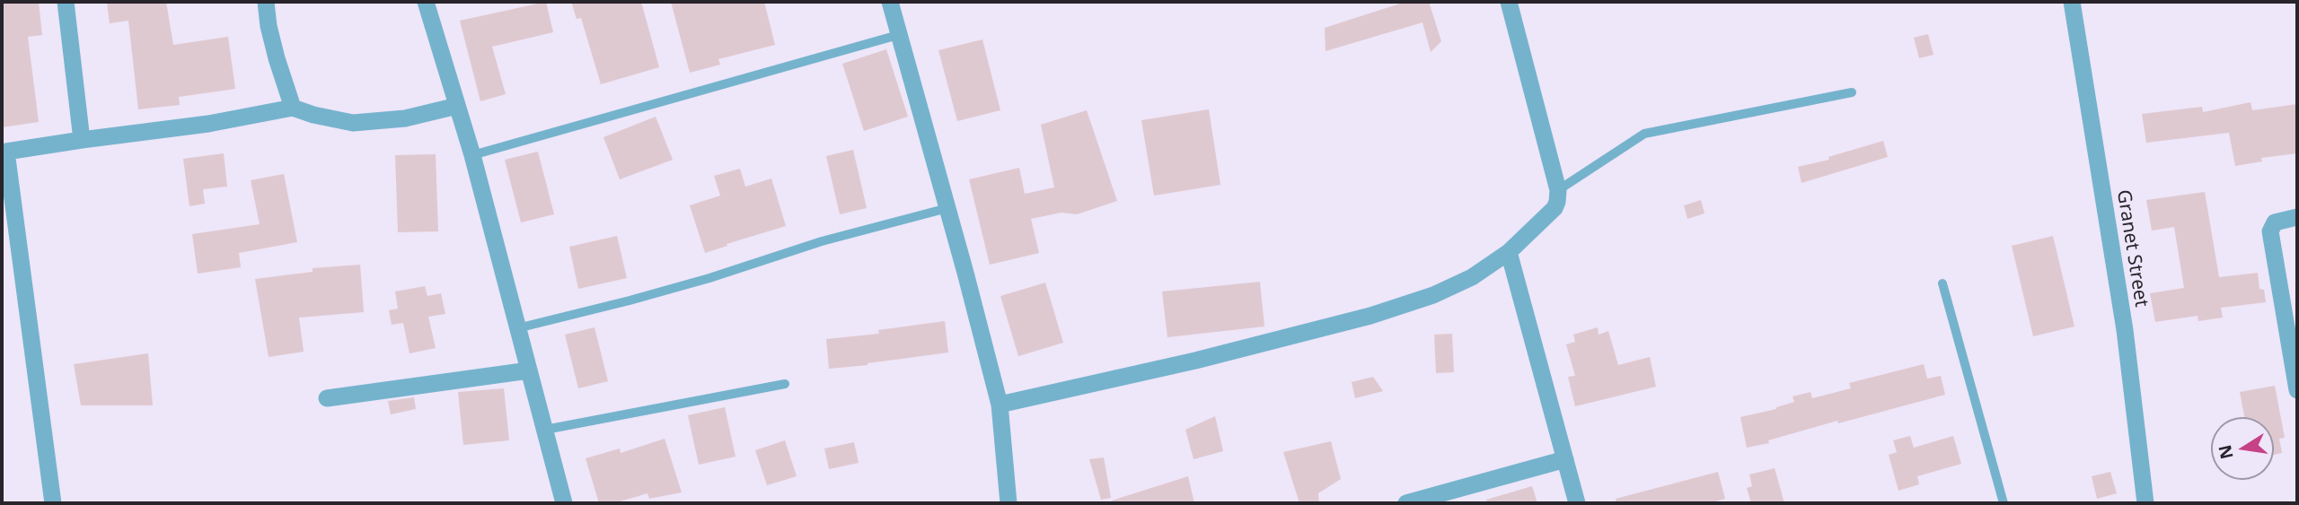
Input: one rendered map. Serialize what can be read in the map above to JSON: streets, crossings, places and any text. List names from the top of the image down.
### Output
{
  "streets": {
    "street": ["Granet Street"]
  },
  "north": "left"
}
